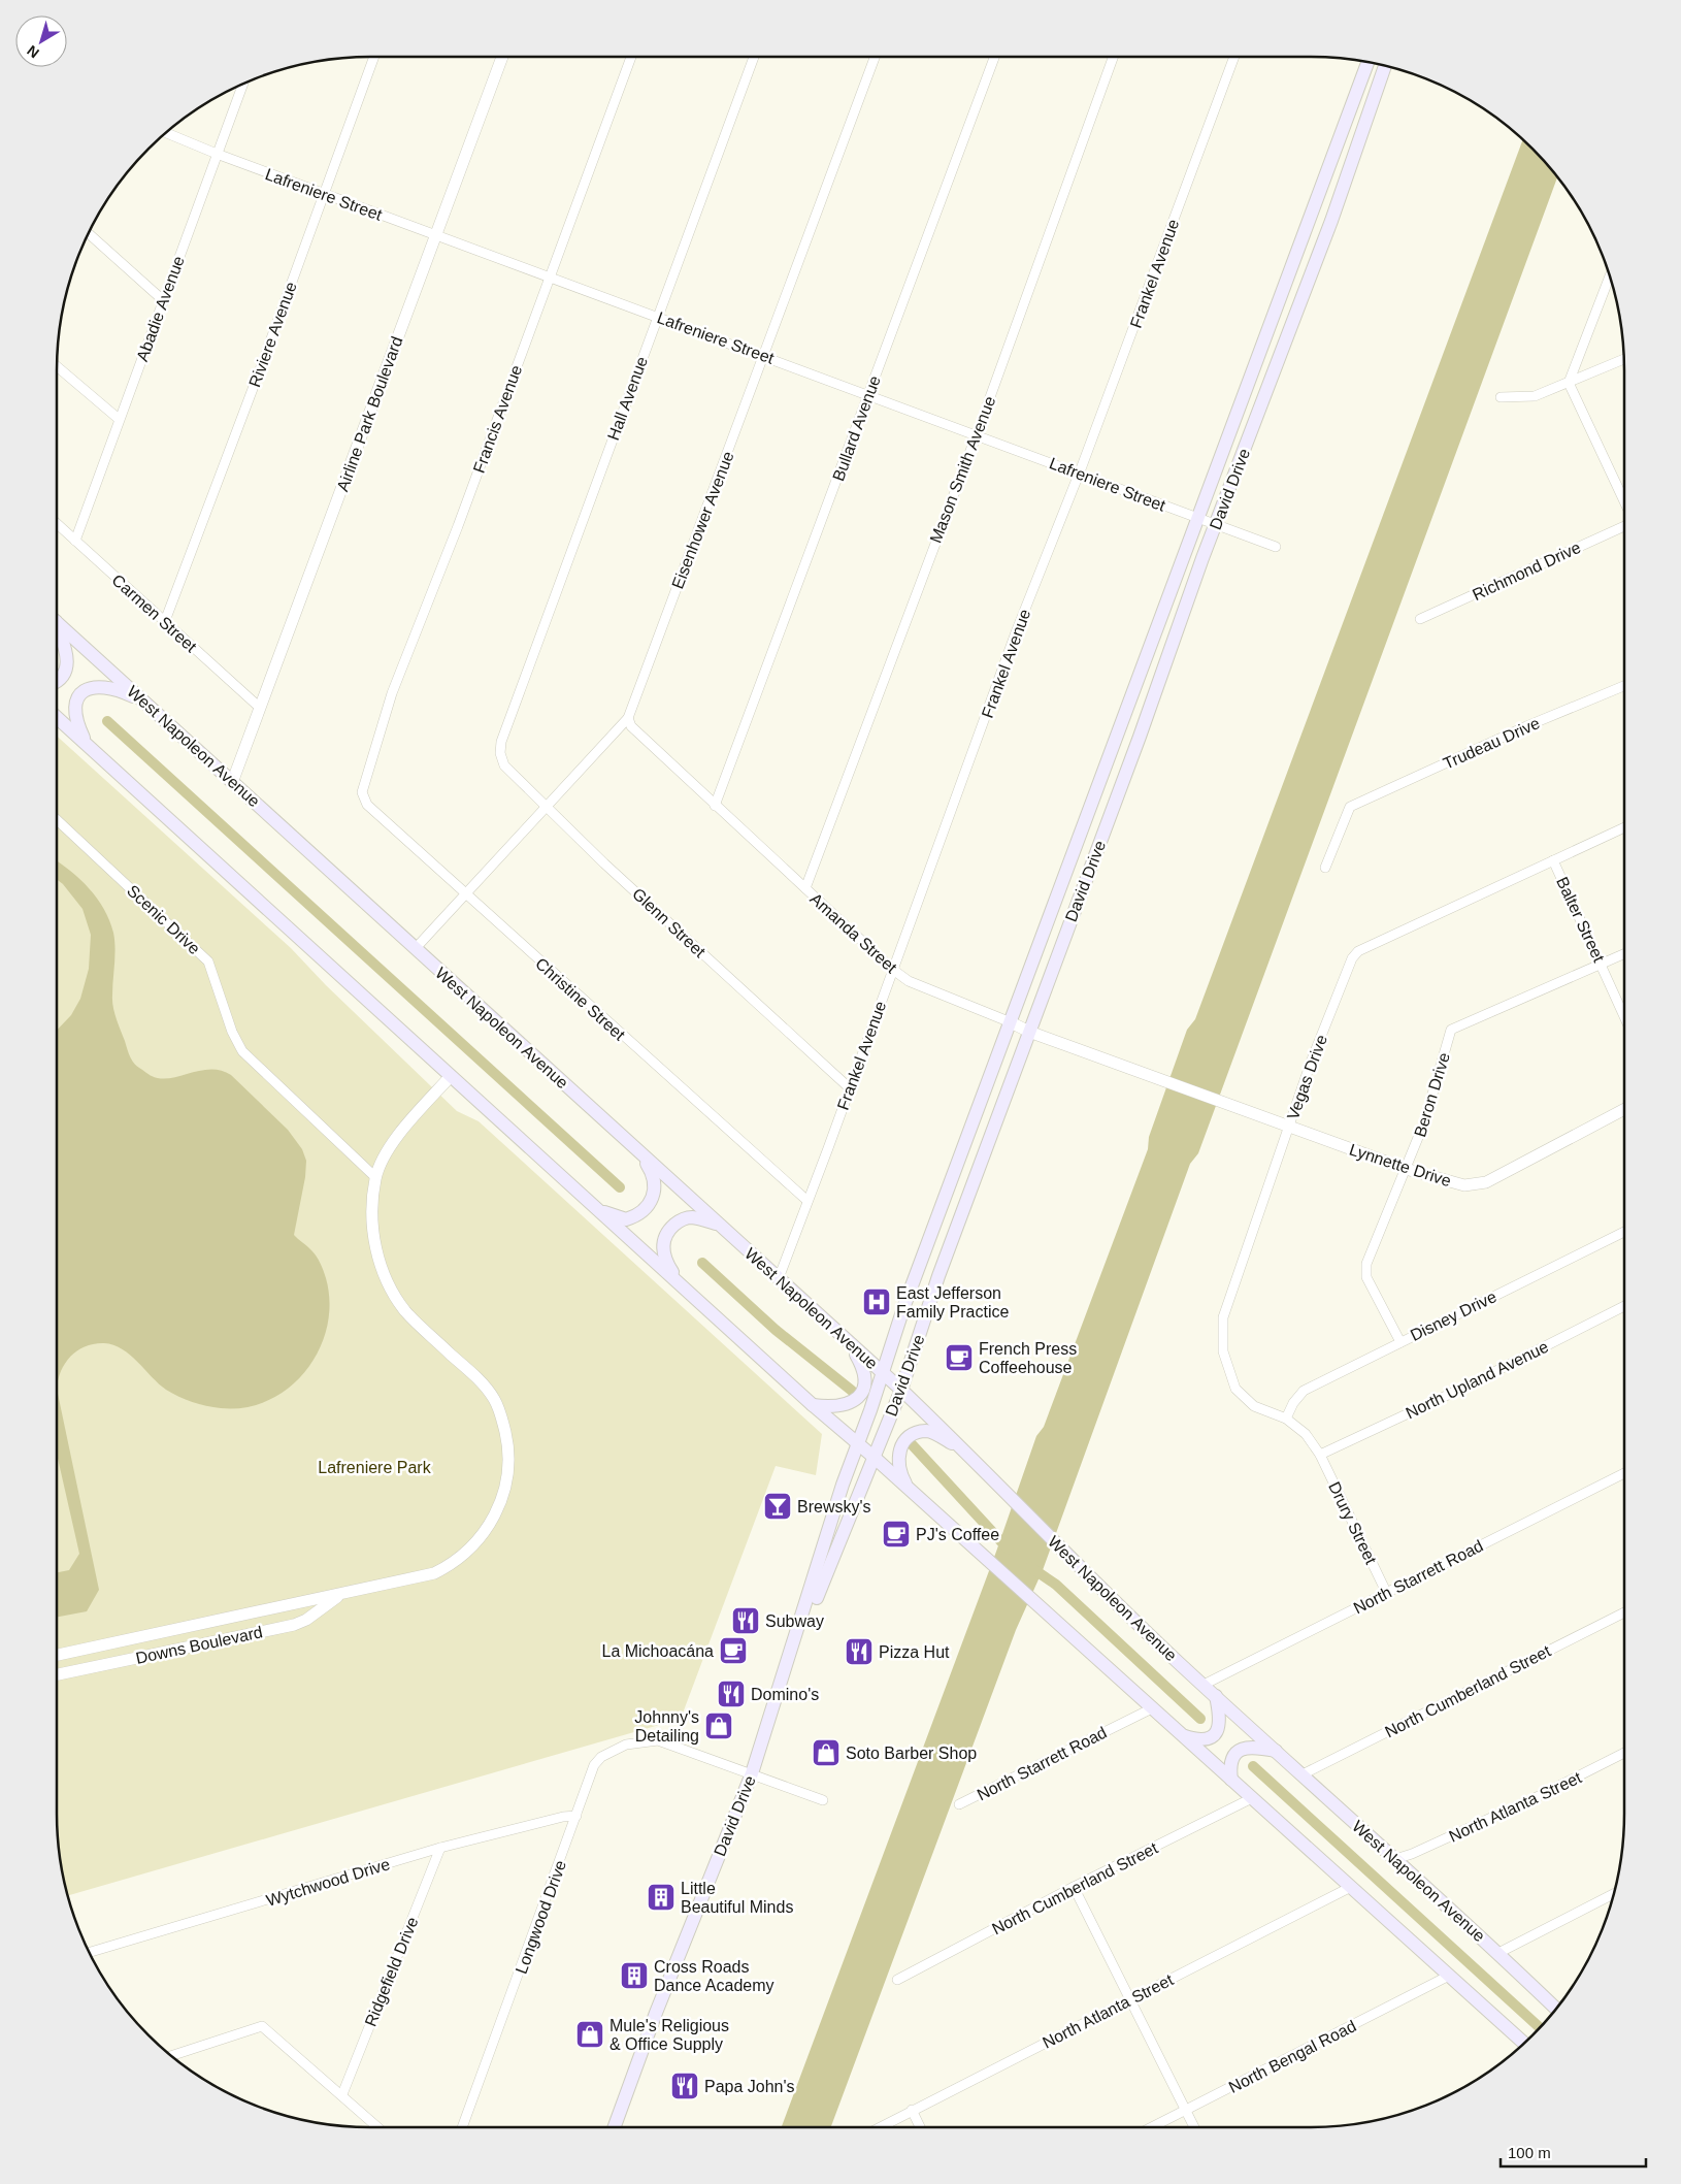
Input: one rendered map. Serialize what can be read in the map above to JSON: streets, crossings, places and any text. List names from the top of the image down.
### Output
{
  "streets": {
    "main road": ["David Drive", "West Napoleon Avenue"],
    "street": [
      "Lafreniere Street",
      "Frankel Avenue",
      "Abadie Avenue",
      "Riviere Avenue",
      "Hall Avenue",
      "Airline Park Boulevard",
      "Francis Avenue",
      "Bullard Avenue",
      "Mason Smith Avenue",
      "Eisenhower Avenue",
      "Richmond Drive",
      "Carmen Street",
      "Trudeau Drive",
      "Scenic Drive",
      "Balter Street",
      "Glenn Street",
      "Amanda Street",
      "Christine Street",
      "Vegas Drive",
      "Beron Drive",
      "Lynnette Drive",
      "Disney Drive",
      "North Upland Avenue",
      "Drury Street",
      "North Starrett Road",
      "Downs Boulevard",
      "North Cumberland Street",
      "North Atlanta Street",
      "Wytchwood Drive",
      "Longwood Drive",
      "Ridgefield Drive",
      "North Bengal Road"
    ]
  },
  "crossings": [
    ["Lafreniere Street", "Frankel Avenue"],
    ["Lafreniere Street", "Abadie Avenue"],
    ["Lafreniere Street", "Riviere Avenue"],
    ["Lafreniere Street", "Hall Avenue"],
    ["Lafreniere Street", "Airline Park Boulevard"],
    ["Lafreniere Street", "Francis Avenue"],
    ["Lafreniere Street", "Bullard Avenue"],
    ["Lafreniere Street", "Mason Smith Avenue"],
    ["Lafreniere Street", "David Drive"],
    ["Lafreniere Street", "Eisenhower Avenue"],
    ["Frankel Avenue", "West Napoleon Avenue"],
    ["Frankel Avenue", "Glenn Street"],
    ["Frankel Avenue", "Amanda Street"],
    ["Frankel Avenue", "Christine Street"],
    ["Abadie Avenue", "Carmen Street"],
    ["Riviere Avenue", "Carmen Street"],
    ["Hall Avenue", "Glenn Street"],
    ["Airline Park Boulevard", "Carmen Street"],
    ["Airline Park Boulevard", "West Napoleon Avenue"],
    ["Francis Avenue", "Christine Street"],
    ["Bullard Avenue", "Amanda Street"],
    ["Mason Smith Avenue", "Amanda Street"],
    ["David Drive", "West Napoleon Avenue"],
    ["David Drive", "Amanda Street"],
    ["David Drive", "Longwood Drive"],
    ["Eisenhower Avenue", "West Napoleon Avenue"],
    ["Eisenhower Avenue", "Glenn Street"],
    ["Eisenhower Avenue", "Amanda Street"],
    ["Eisenhower Avenue", "Christine Street"],
    ["West Napoleon Avenue", "North Starrett Road"],
    ["West Napoleon Avenue", "North Cumberland Street"],
    ["West Napoleon Avenue", "North Atlanta Street"],
    ["Scenic Drive", "Downs Boulevard"],
    ["Balter Street", "Vegas Drive"],
    ["Balter Street", "Beron Drive"],
    ["Amanda Street", "Lynnette Drive"],
    ["Vegas Drive", "Lynnette Drive"],
    ["Vegas Drive", "Disney Drive"],
    ["Vegas Drive", "North Upland Avenue"],
    ["Vegas Drive", "Drury Street"],
    ["Beron Drive", "Lynnette Drive"],
    ["Beron Drive", "Disney Drive"],
    ["North Upland Avenue", "Drury Street"],
    ["Drury Street", "North Starrett Road"],
    ["Wytchwood Drive", "Longwood Drive"],
    ["Wytchwood Drive", "Ridgefield Drive"]
  ],
  "parks": ["Lafreniere Park"],
  "places": {
    "hospital": ["East Jefferson Family Practice"],
    "cafe": ["French Press Coffeehouse", "PJ's Coffee", "La Michoacána"],
    "bar": ["Brewsky's"],
    "restaurant": [
      "Subway",
      "Pizza Hut",
      "Domino's",
      "Papa John's"
    ],
    "shop": ["Johnny's Detailing", "Soto Barber Shop", "Mule's Religious & Office Supply"],
    "building": ["Little Beautiful Minds", "Cross Roads Dance Academy"]
  },
  "scale_bar": "100 m",
  "north": "bottom left"
}
